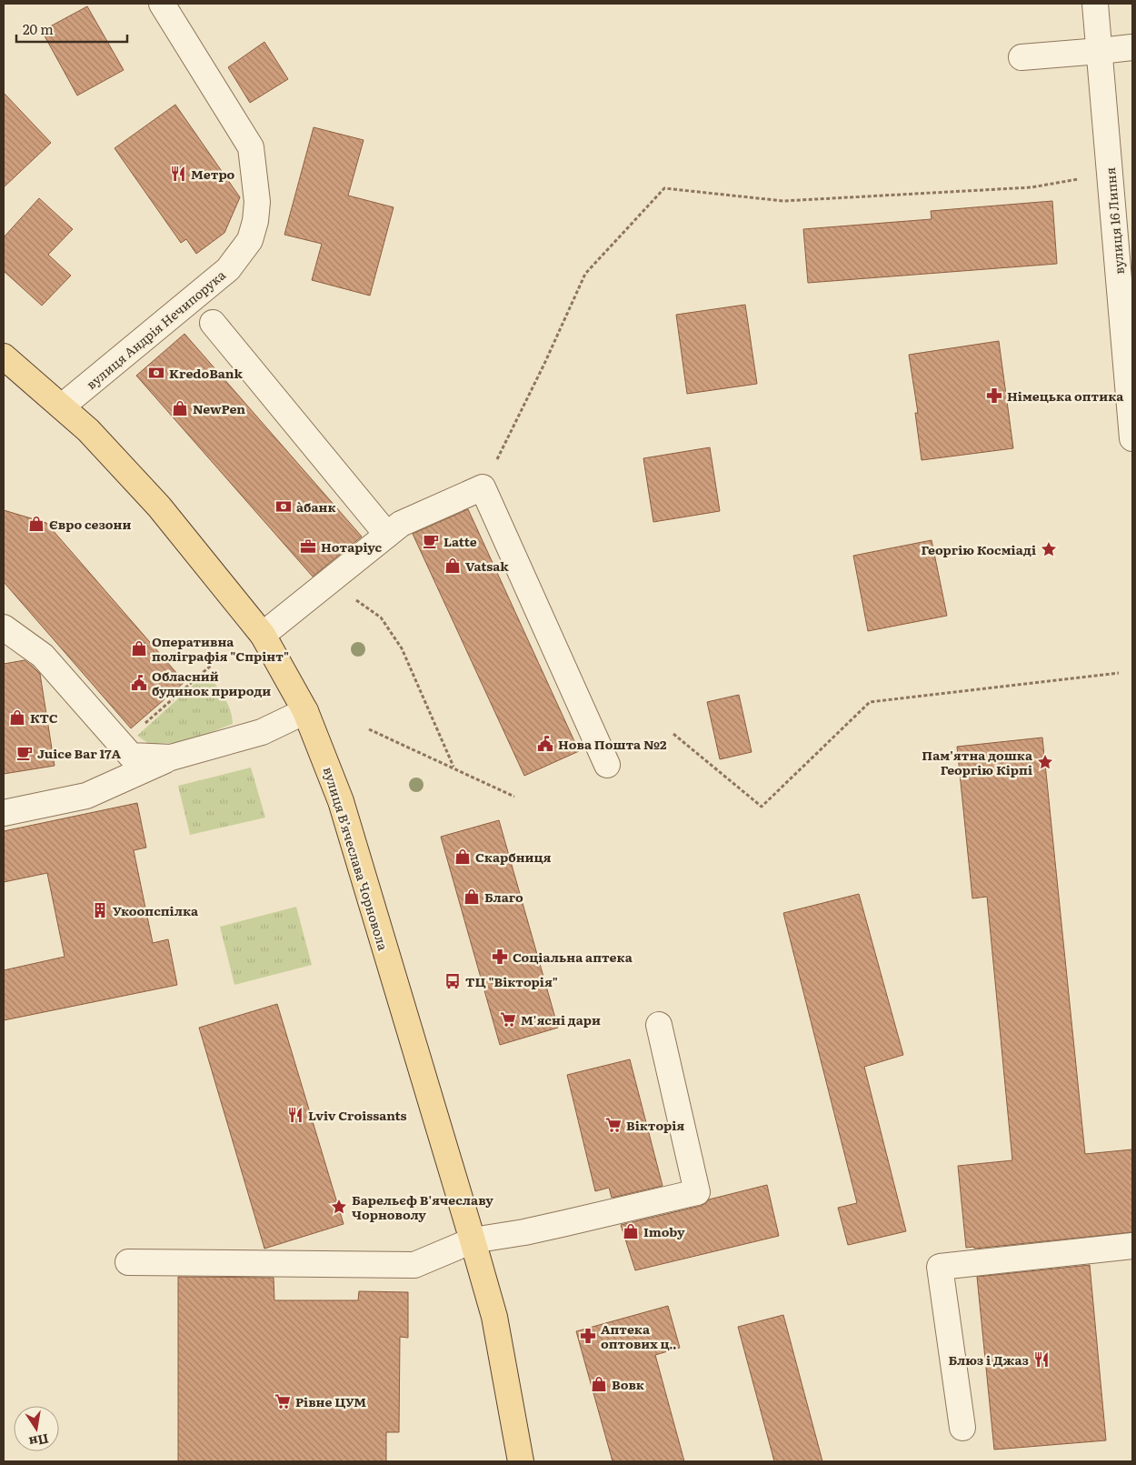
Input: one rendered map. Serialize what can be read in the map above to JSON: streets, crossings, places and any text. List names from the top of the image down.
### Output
{
  "streets": {
    "main road": ["вулиця Вʼячеслава Чорновола"],
    "street": ["вулиця 16 Липня", "вулиця Андрія Нечипорука"]
  },
  "crossings": [
    ["вулиця Андрія Нечипорука", "вулиця Вʼячеслава Чорновола"]
  ],
  "places": {
    "restaurant": ["Метро", "Lviv Croissants", "Блюз і Джаз"],
    "bank": ["KredoBank", "а̀банк"],
    "pharmacy": ["Німецька оптика", "Соціальна аптека", "Аптека оптових ц‥"],
    "shop": [
      "NewPen",
      "Євро сезони",
      "Vatsak",
      "Оперативна поліграфія \"Спрінт\"",
      "КТС",
      "Скарбниця",
      "Благо",
      "Imoby",
      "Вовк"
    ],
    "cafe": ["Latte", "Juice Bar 17A"],
    "office": ["Нотаріус"],
    "place": ["Георгію Косміаді", "Пам'ятна дошка Георгію Кірпі", "Барельєф В'ячеславу Чорноволу"],
    "public building": ["Обласний будинок природи", "Нова Пошта №2"],
    "building": ["Укоопспілка"],
    "bus stop": ["ТЦ \"Вікторія\""],
    "supermarket": ["М'ясні дари", "Вікторія", "Рівне ЦУМ"]
  },
  "scale_bar": "20 m",
  "north": "bottom"
}
